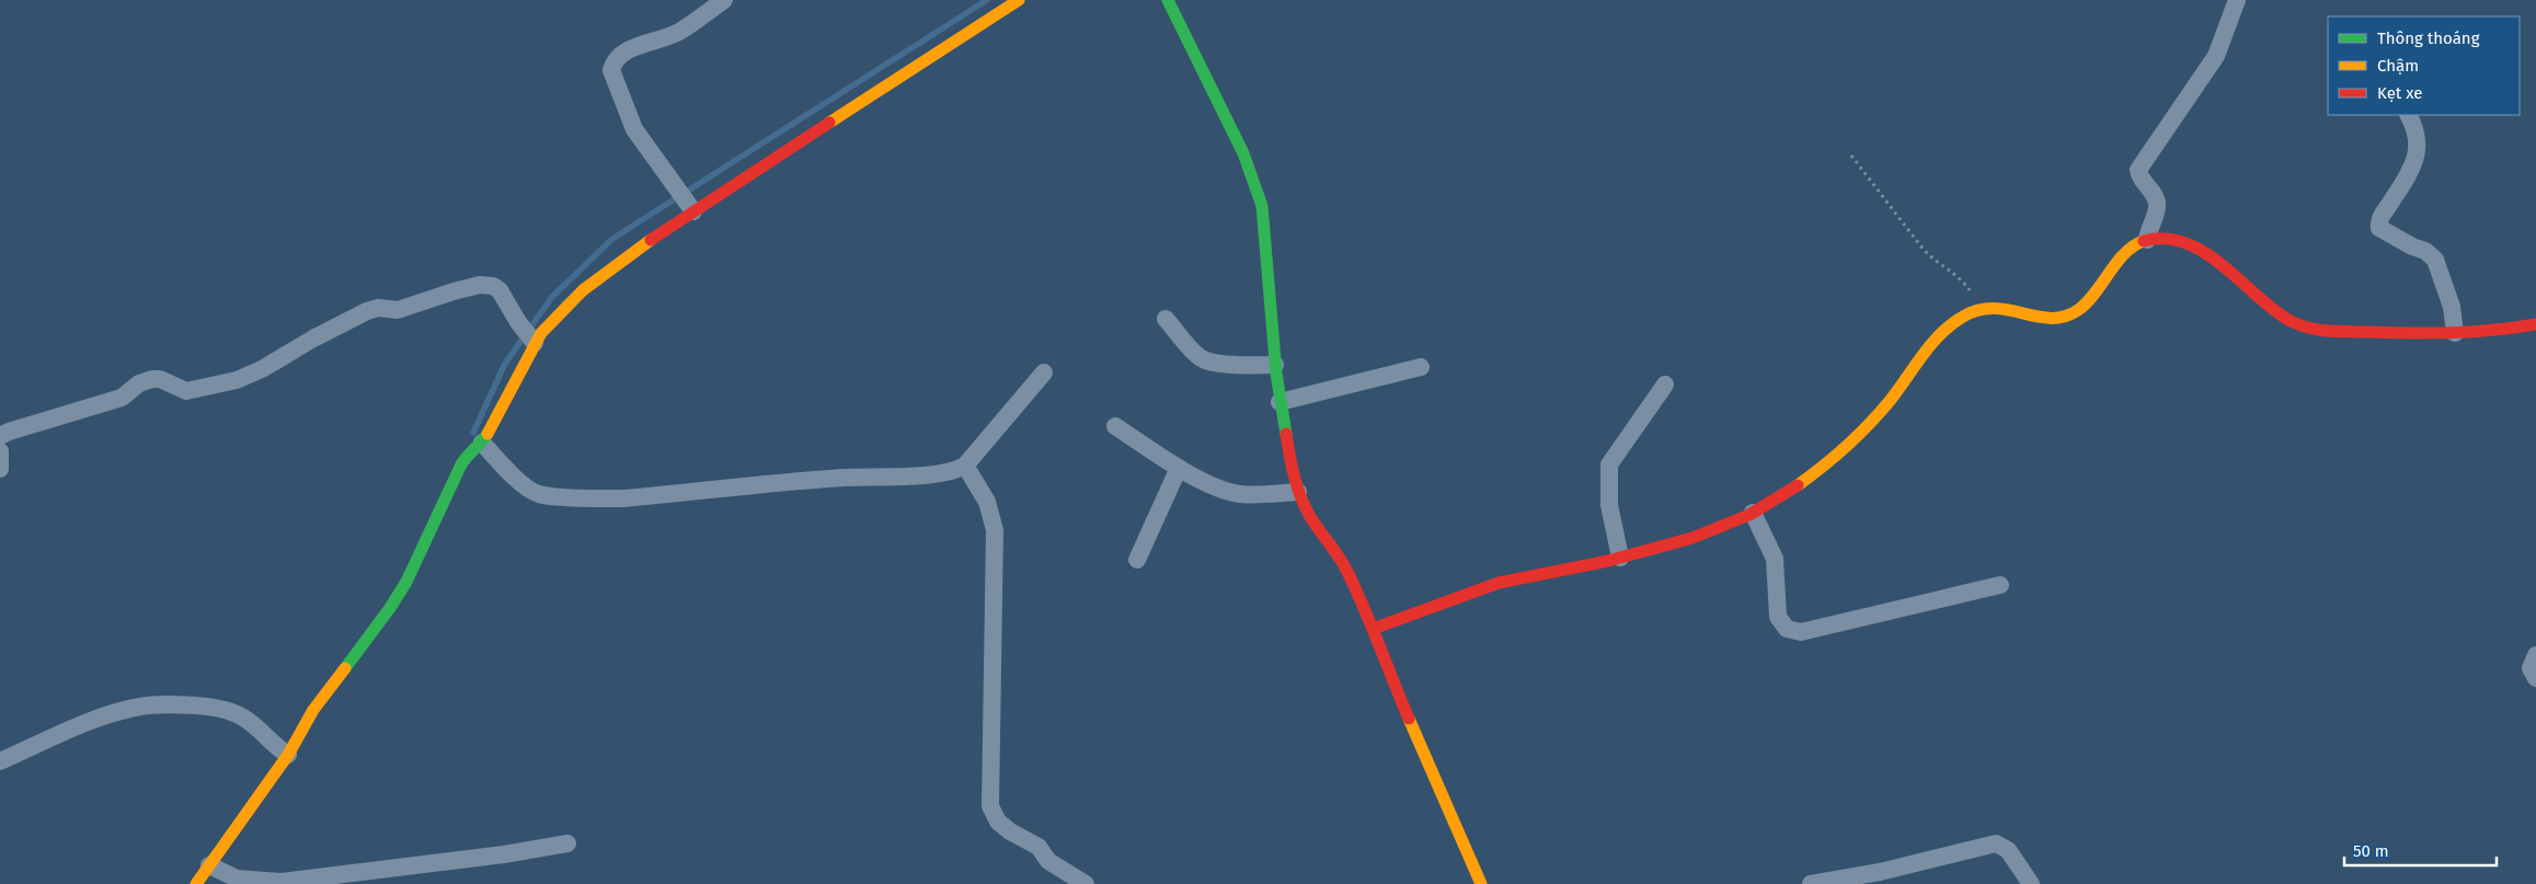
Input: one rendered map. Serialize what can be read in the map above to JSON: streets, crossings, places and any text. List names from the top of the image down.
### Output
{
  "legend": ["Thông thoáng", "Chậm", "Kẹt xe"],
  "scale_bar": "50 m"
}
